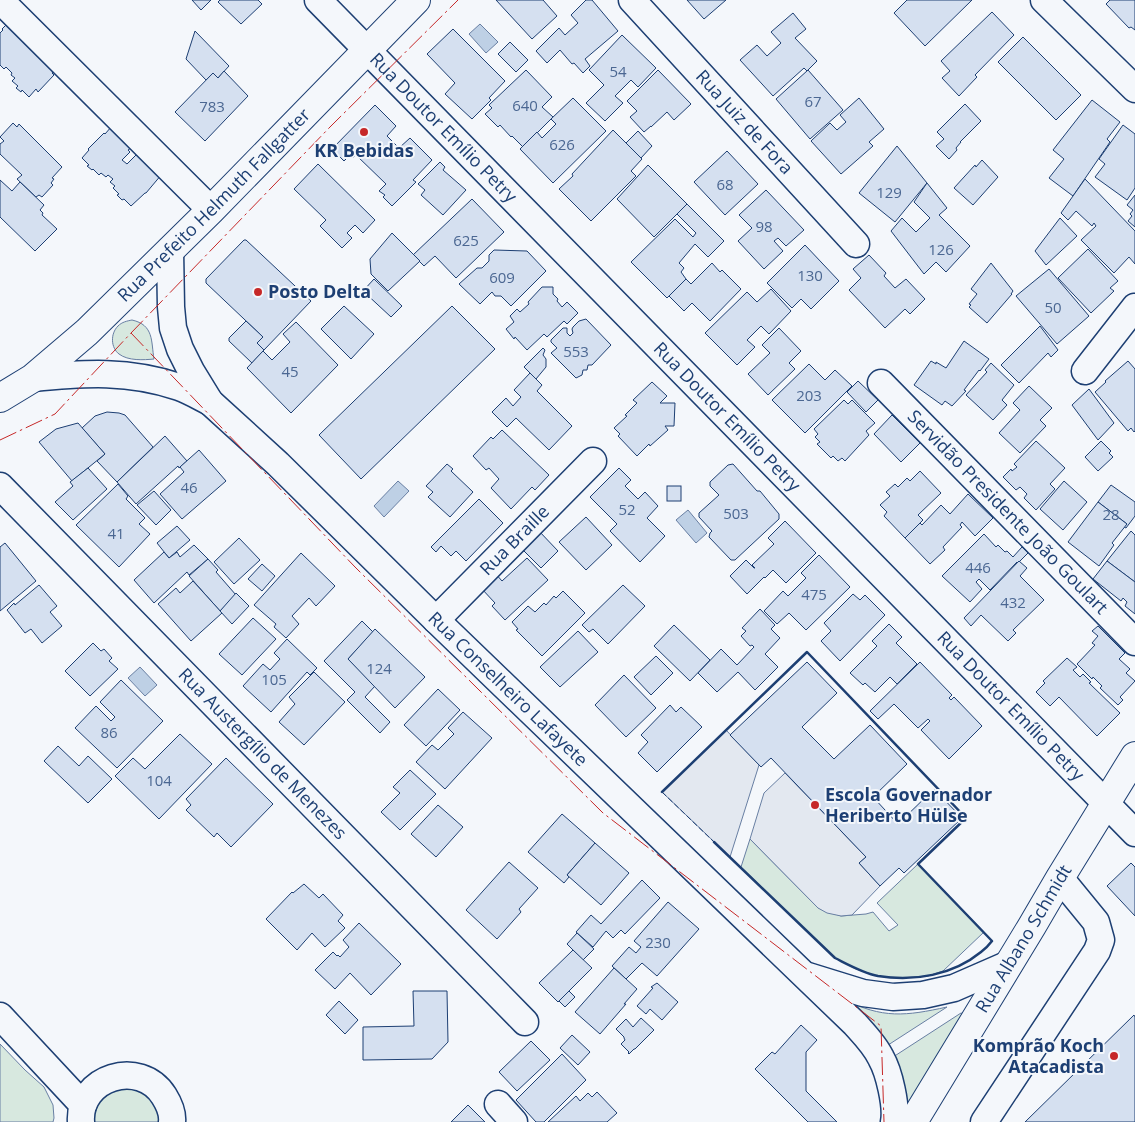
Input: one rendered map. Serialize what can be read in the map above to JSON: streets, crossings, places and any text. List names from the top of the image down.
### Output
{
  "streets": {
    "main road": ["Rua Prefeito Helmuth Fallgatter", "Rua Albano Schmidt"],
    "street": [
      "Rua Juiz de Fora",
      "Rua Doutor Emílio Petry",
      "Servidão Presidente João Goulart",
      "Rua Braille",
      "Rua Conselheiro Lafayete",
      "Rua Austergílio de Menezes"
    ]
  },
  "crossings": [
    ["Rua Doutor Emílio Petry", "Rua Prefeito Helmuth Fallgatter"],
    ["Rua Doutor Emílio Petry", "Rua Albano Schmidt"],
    ["Rua Prefeito Helmuth Fallgatter", "Rua Conselheiro Lafayete"],
    ["Rua Braille", "Rua Conselheiro Lafayete"],
    ["Rua Conselheiro Lafayete", "Rua Albano Schmidt"]
  ],
  "places": [
    "KR Bebidas",
    "Posto Delta",
    "Escola Governador Heriberto Hülse",
    "Komprão Koch Atacadista"
  ],
  "house_numbers": [
    "54",
    "67",
    "640",
    "783",
    "626",
    "68",
    "129",
    "98",
    "625",
    "126",
    "130",
    "609",
    "50",
    "553",
    "45",
    "203",
    "46",
    "52",
    "503",
    "28",
    "41",
    "446",
    "475",
    "432",
    "124",
    "105",
    "86",
    "104",
    "230"
  ]
}
